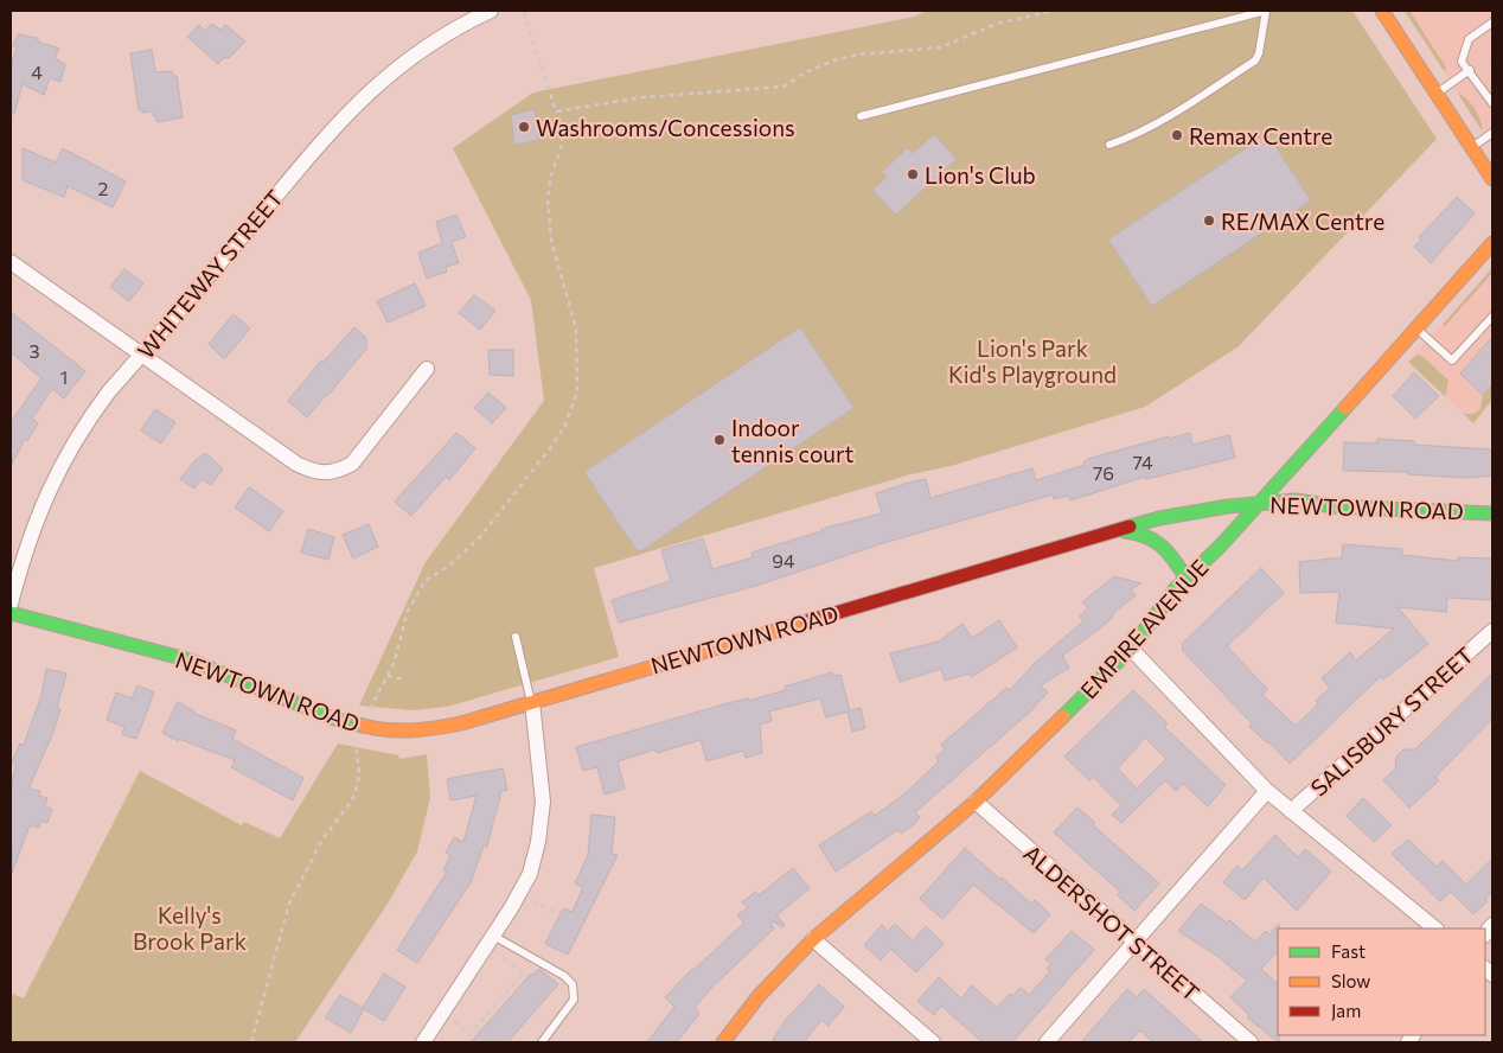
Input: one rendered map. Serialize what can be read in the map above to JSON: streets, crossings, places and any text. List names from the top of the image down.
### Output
{
  "streets": {
    "street": [
      "WHITEWAY STREET",
      "NEWTOWN ROAD",
      "EMPIRE AVENUE",
      "SALISBURY STREET",
      "ALDERSHOT STREET"
    ]
  },
  "crossings": [
    ["NEWTOWN ROAD", "EMPIRE AVENUE"],
    ["EMPIRE AVENUE", "ALDERSHOT STREET"]
  ],
  "parks": ["Lion's Park Kid's Playground", "Kelly's Brook Park"],
  "places": [
    "Washrooms/Concessions",
    "Remax Centre",
    "Lion's Club",
    "RE/MAX Centre",
    "Indoor tennis court"
  ],
  "house_numbers": [
    "4",
    "2",
    "3",
    "1",
    "74",
    "76",
    "94"
  ],
  "legend": ["Fast", "Slow", "Jam"]
}
